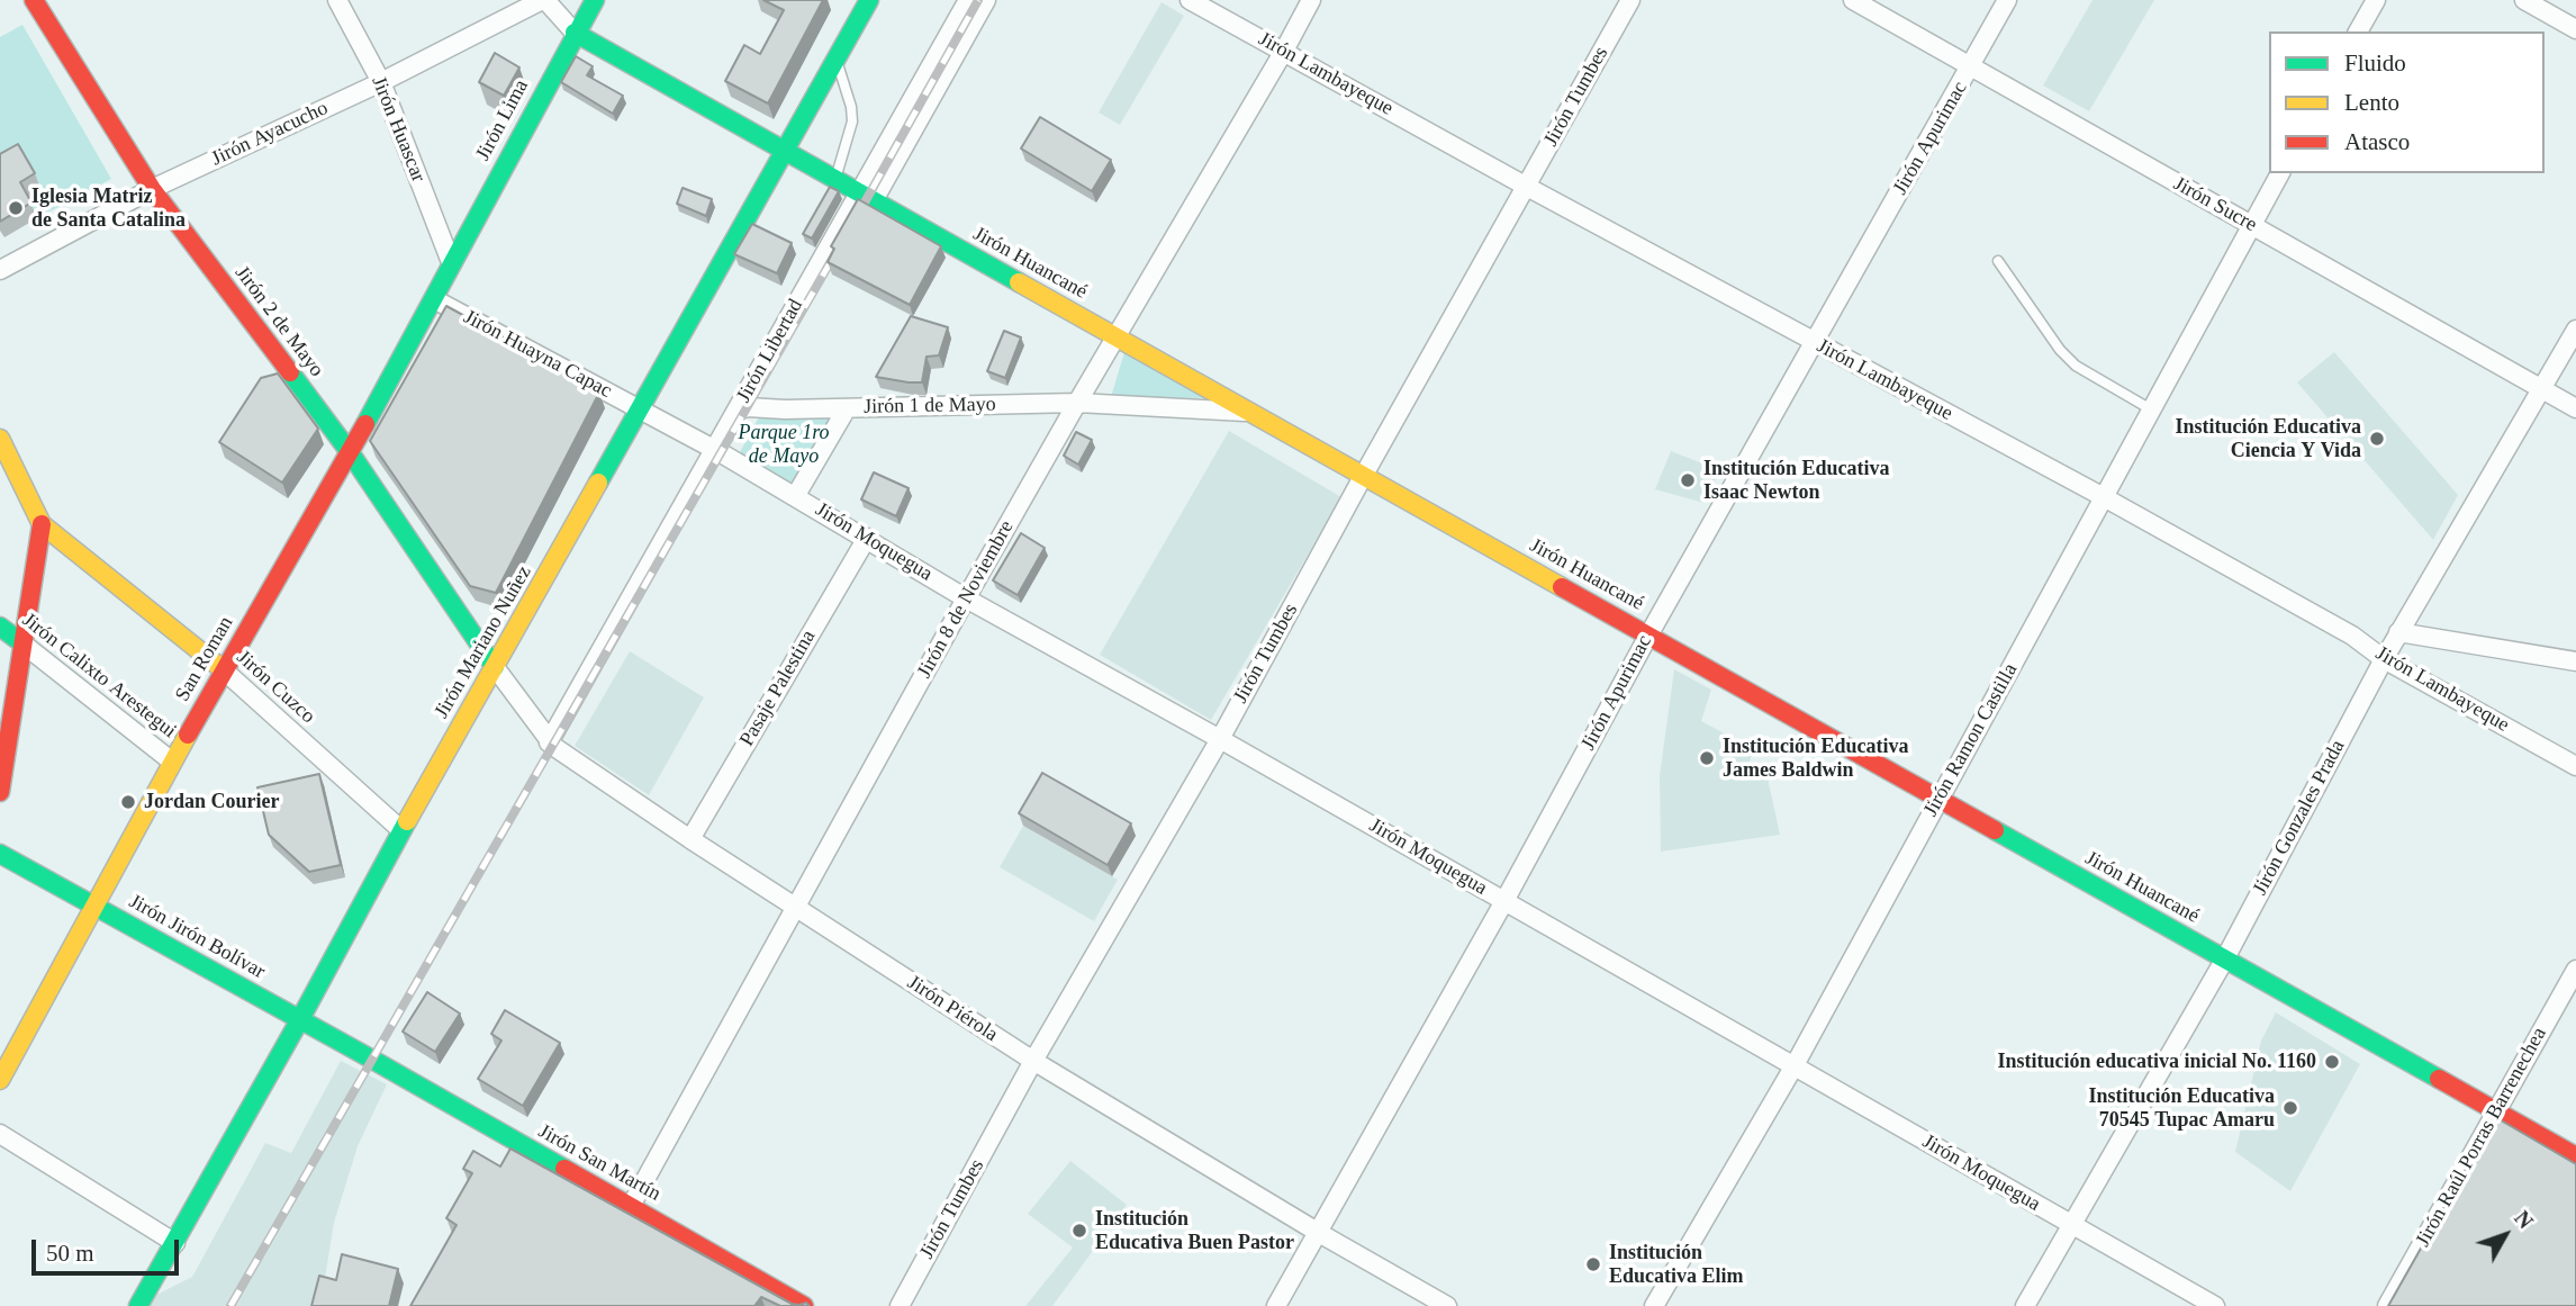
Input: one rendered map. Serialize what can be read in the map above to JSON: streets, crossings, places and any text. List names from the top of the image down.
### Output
{
  "streets": {
    "street": [
      "Jirón Lambayeque",
      "Jirón Tumbes",
      "Jirón Lima",
      "Jirón Huascar",
      "Jirón Ayacucho",
      "Jirón Apurimac",
      "Jirón Sucre",
      "Jirón Huancané",
      "Jirón 2 de Mayo",
      "Jirón Libertad",
      "Jirón Huayna Capac",
      "Jirón 1 de Mayo",
      "Jirón Moquegua",
      "Jirón 8 de Noviembre",
      "Jirón Mariano Nuñez",
      "San Roman",
      "Jirón Calixto Arestegui",
      "Jirón Cuzco",
      "Pasaje Palestina",
      "Jirón Ramon Castilla",
      "Jirón Gonzales Prada",
      "Jirón Jirón Bolívar",
      "Jirón Piérola",
      "Jirón Raúl Porras Barrenechea",
      "Jirón San Martín"
    ]
  },
  "crossings": [
    ["Jirón Lambayeque", "Jirón Tumbes"],
    ["Jirón Lambayeque", "Jirón Apurimac"],
    ["Jirón Lambayeque", "Jirón 8 de Noviembre"],
    ["Jirón Lambayeque", "Jirón Ramon Castilla"],
    ["Jirón Lambayeque", "Jirón Gonzales Prada"],
    ["Jirón Tumbes", "Jirón Huancané"],
    ["Jirón Tumbes", "Jirón Moquegua"],
    ["Jirón Tumbes", "Jirón Piérola"],
    ["Jirón Lima", "Jirón Huascar"],
    ["Jirón Lima", "Jirón Huancané"],
    ["Jirón Lima", "San Roman"],
    ["Jirón Huascar", "Jirón Ayacucho"],
    ["Jirón Huascar", "San Roman"],
    ["Jirón Ayacucho", "Jirón 2 de Mayo"],
    ["Jirón Apurimac", "Jirón Sucre"],
    ["Jirón Apurimac", "Jirón Huancané"],
    ["Jirón Apurimac", "Jirón Moquegua"],
    ["Jirón Apurimac", "Jirón Piérola"],
    ["Jirón Sucre", "Jirón Ramon Castilla"],
    ["Jirón Sucre", "Jirón Gonzales Prada"],
    ["Jirón Huancané", "Jirón Libertad"],
    ["Jirón Huancané", "Jirón 1 de Mayo"],
    ["Jirón Huancané", "Jirón 8 de Noviembre"],
    ["Jirón Huancané", "Jirón Mariano Nuñez"],
    ["Jirón Huancané", "Jirón Ramon Castilla"],
    ["Jirón Huancané", "Jirón Gonzales Prada"],
    ["Jirón Huancané", "Jirón Raúl Porras Barrenechea"],
    ["Jirón 2 de Mayo", "Jirón Mariano Nuñez"],
    ["Jirón 2 de Mayo", "San Roman"],
    ["Jirón 2 de Mayo", "Jirón Piérola"],
    ["Jirón Libertad", "Jirón 1 de Mayo"],
    ["Jirón Libertad", "Jirón Moquegua"],
    ["Jirón Libertad", "Jirón Piérola"],
    ["Jirón Huayna Capac", "Jirón Moquegua"],
    ["Jirón Huayna Capac", "Jirón Mariano Nuñez"],
    ["Jirón Huayna Capac", "San Roman"],
    ["Jirón 1 de Mayo", "Jirón 8 de Noviembre"],
    ["Jirón Moquegua", "Jirón 8 de Noviembre"],
    ["Jirón Moquegua", "Jirón Mariano Nuñez"],
    ["Jirón Moquegua", "Pasaje Palestina"],
    ["Jirón Moquegua", "Jirón Ramon Castilla"],
    ["Jirón Moquegua", "Jirón Gonzales Prada"],
    ["Jirón 8 de Noviembre", "Jirón Piérola"],
    ["Jirón 8 de Noviembre", "Jirón San Martín"],
    ["Jirón Mariano Nuñez", "Jirón Cuzco"],
    ["Jirón Mariano Nuñez", "Jirón Jirón Bolívar"],
    ["Jirón Mariano Nuñez", "Jirón Piérola"],
    ["San Roman", "Jirón Calixto Arestegui"],
    ["San Roman", "Jirón Cuzco"],
    ["San Roman", "Jirón Jirón Bolívar"],
    ["Pasaje Palestina", "Jirón Piérola"],
    ["Jirón Jirón Bolívar", "Jirón San Martín"]
  ],
  "parks": ["Parque 1ro de Mayo"],
  "places": [
    "Iglesia Matriz de Santa Catalina",
    "Institución Educativa Ciencia Y Vida",
    "Institución Educativa Isaac Newton",
    "Institución Educativa James Baldwin",
    "Jordan Courier",
    "Institución educativa inicial No. 1160",
    "Institución Educativa 70545 Tupac Amaru",
    "Institución Educativa Buen Pastor",
    "Institución Educativa Elim"
  ],
  "legend": ["Fluido", "Lento", "Atasco"],
  "scale_bar": "50 m",
  "north": "top right"
}
